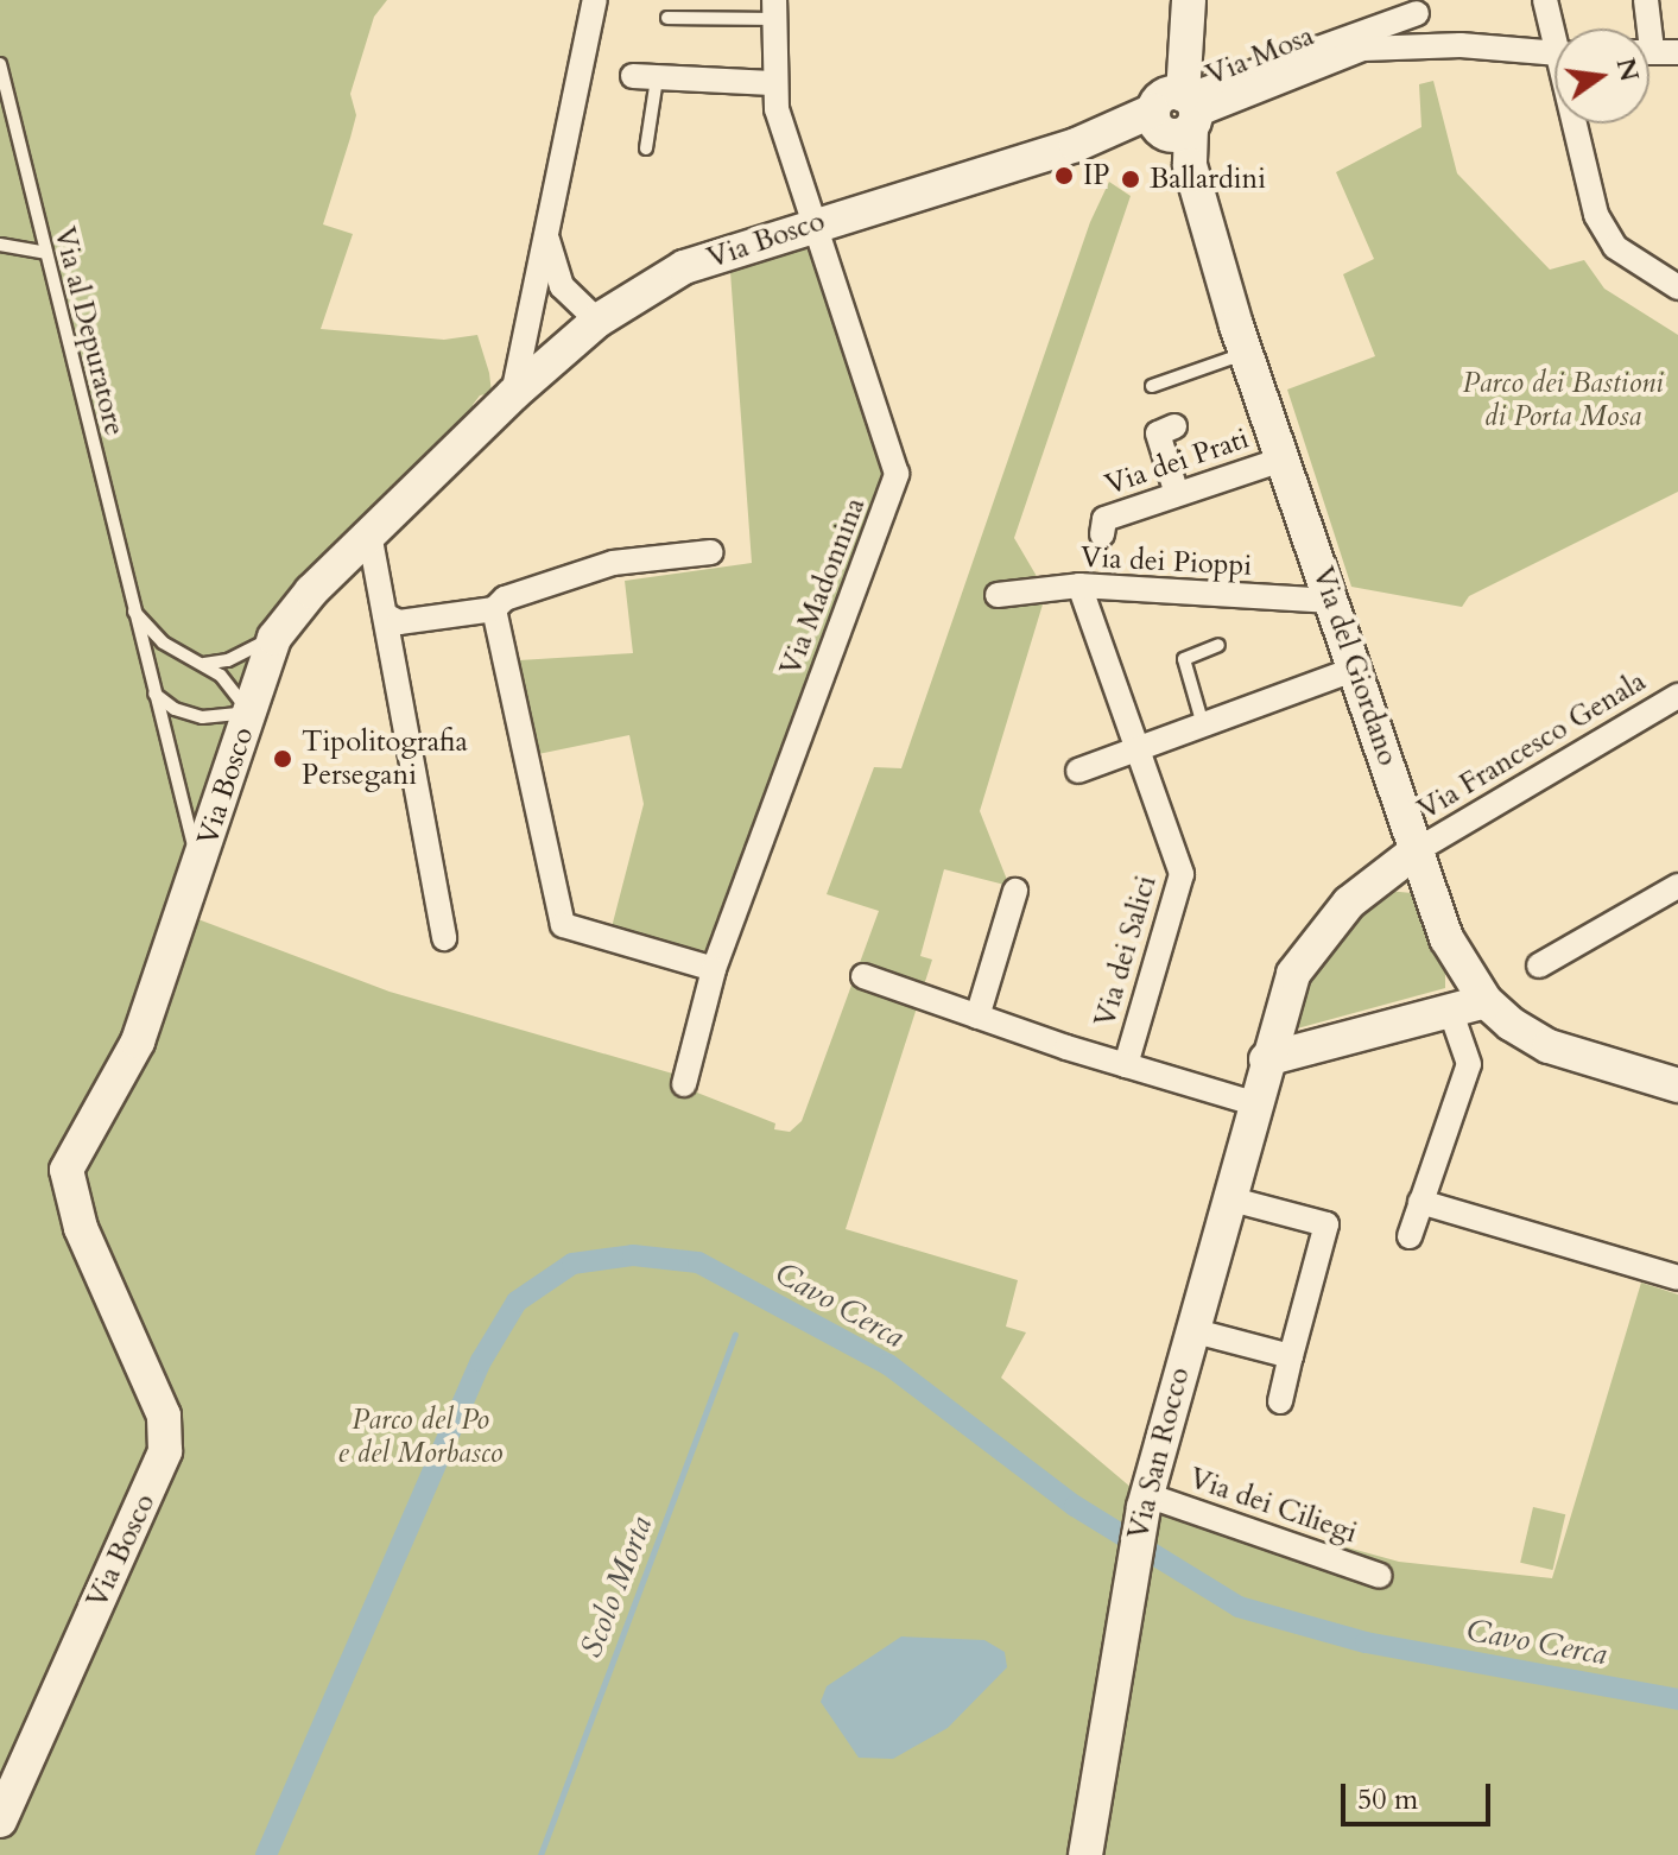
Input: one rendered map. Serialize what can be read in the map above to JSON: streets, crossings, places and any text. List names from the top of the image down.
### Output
{
  "streets": {
    "street": [
      "Via Mosa",
      "Via Bosco",
      "Via dei Prati",
      "Via dei Pioppi",
      "Via Madonnina",
      "Via del Giordano",
      "Via Francesco Genala",
      "Via dei Salici",
      "Via San Rocco",
      "Via dei Ciliegi"
    ],
    "lane": ["Via al Depuratore"]
  },
  "crossings": [
    ["Via Mosa", "Via Bosco"],
    ["Via Mosa", "Via del Giordano"],
    ["Via Bosco", "Via al Depuratore"],
    ["Via Bosco", "Via Madonnina"],
    ["Via Bosco", "Via del Giordano"],
    ["Via dei Prati", "Via del Giordano"],
    ["Via dei Pioppi", "Via del Giordano"],
    ["Via dei Pioppi", "Via dei Salici"],
    ["Via del Giordano", "Via Francesco Genala"],
    ["Via del Giordano", "Via San Rocco"],
    ["Via Francesco Genala", "Via San Rocco"],
    ["Via San Rocco", "Via dei Ciliegi"]
  ],
  "water": ["Cavo Cerca", "Scolo Morta"],
  "parks": ["Parco dei Bastioni di Porta Mosa", "Parco del Po e del Morbasco"],
  "places": ["IP", "Ballardini", "Tipolitografia Persegani"],
  "scale_bar": "50 m",
  "north": "right"
}
